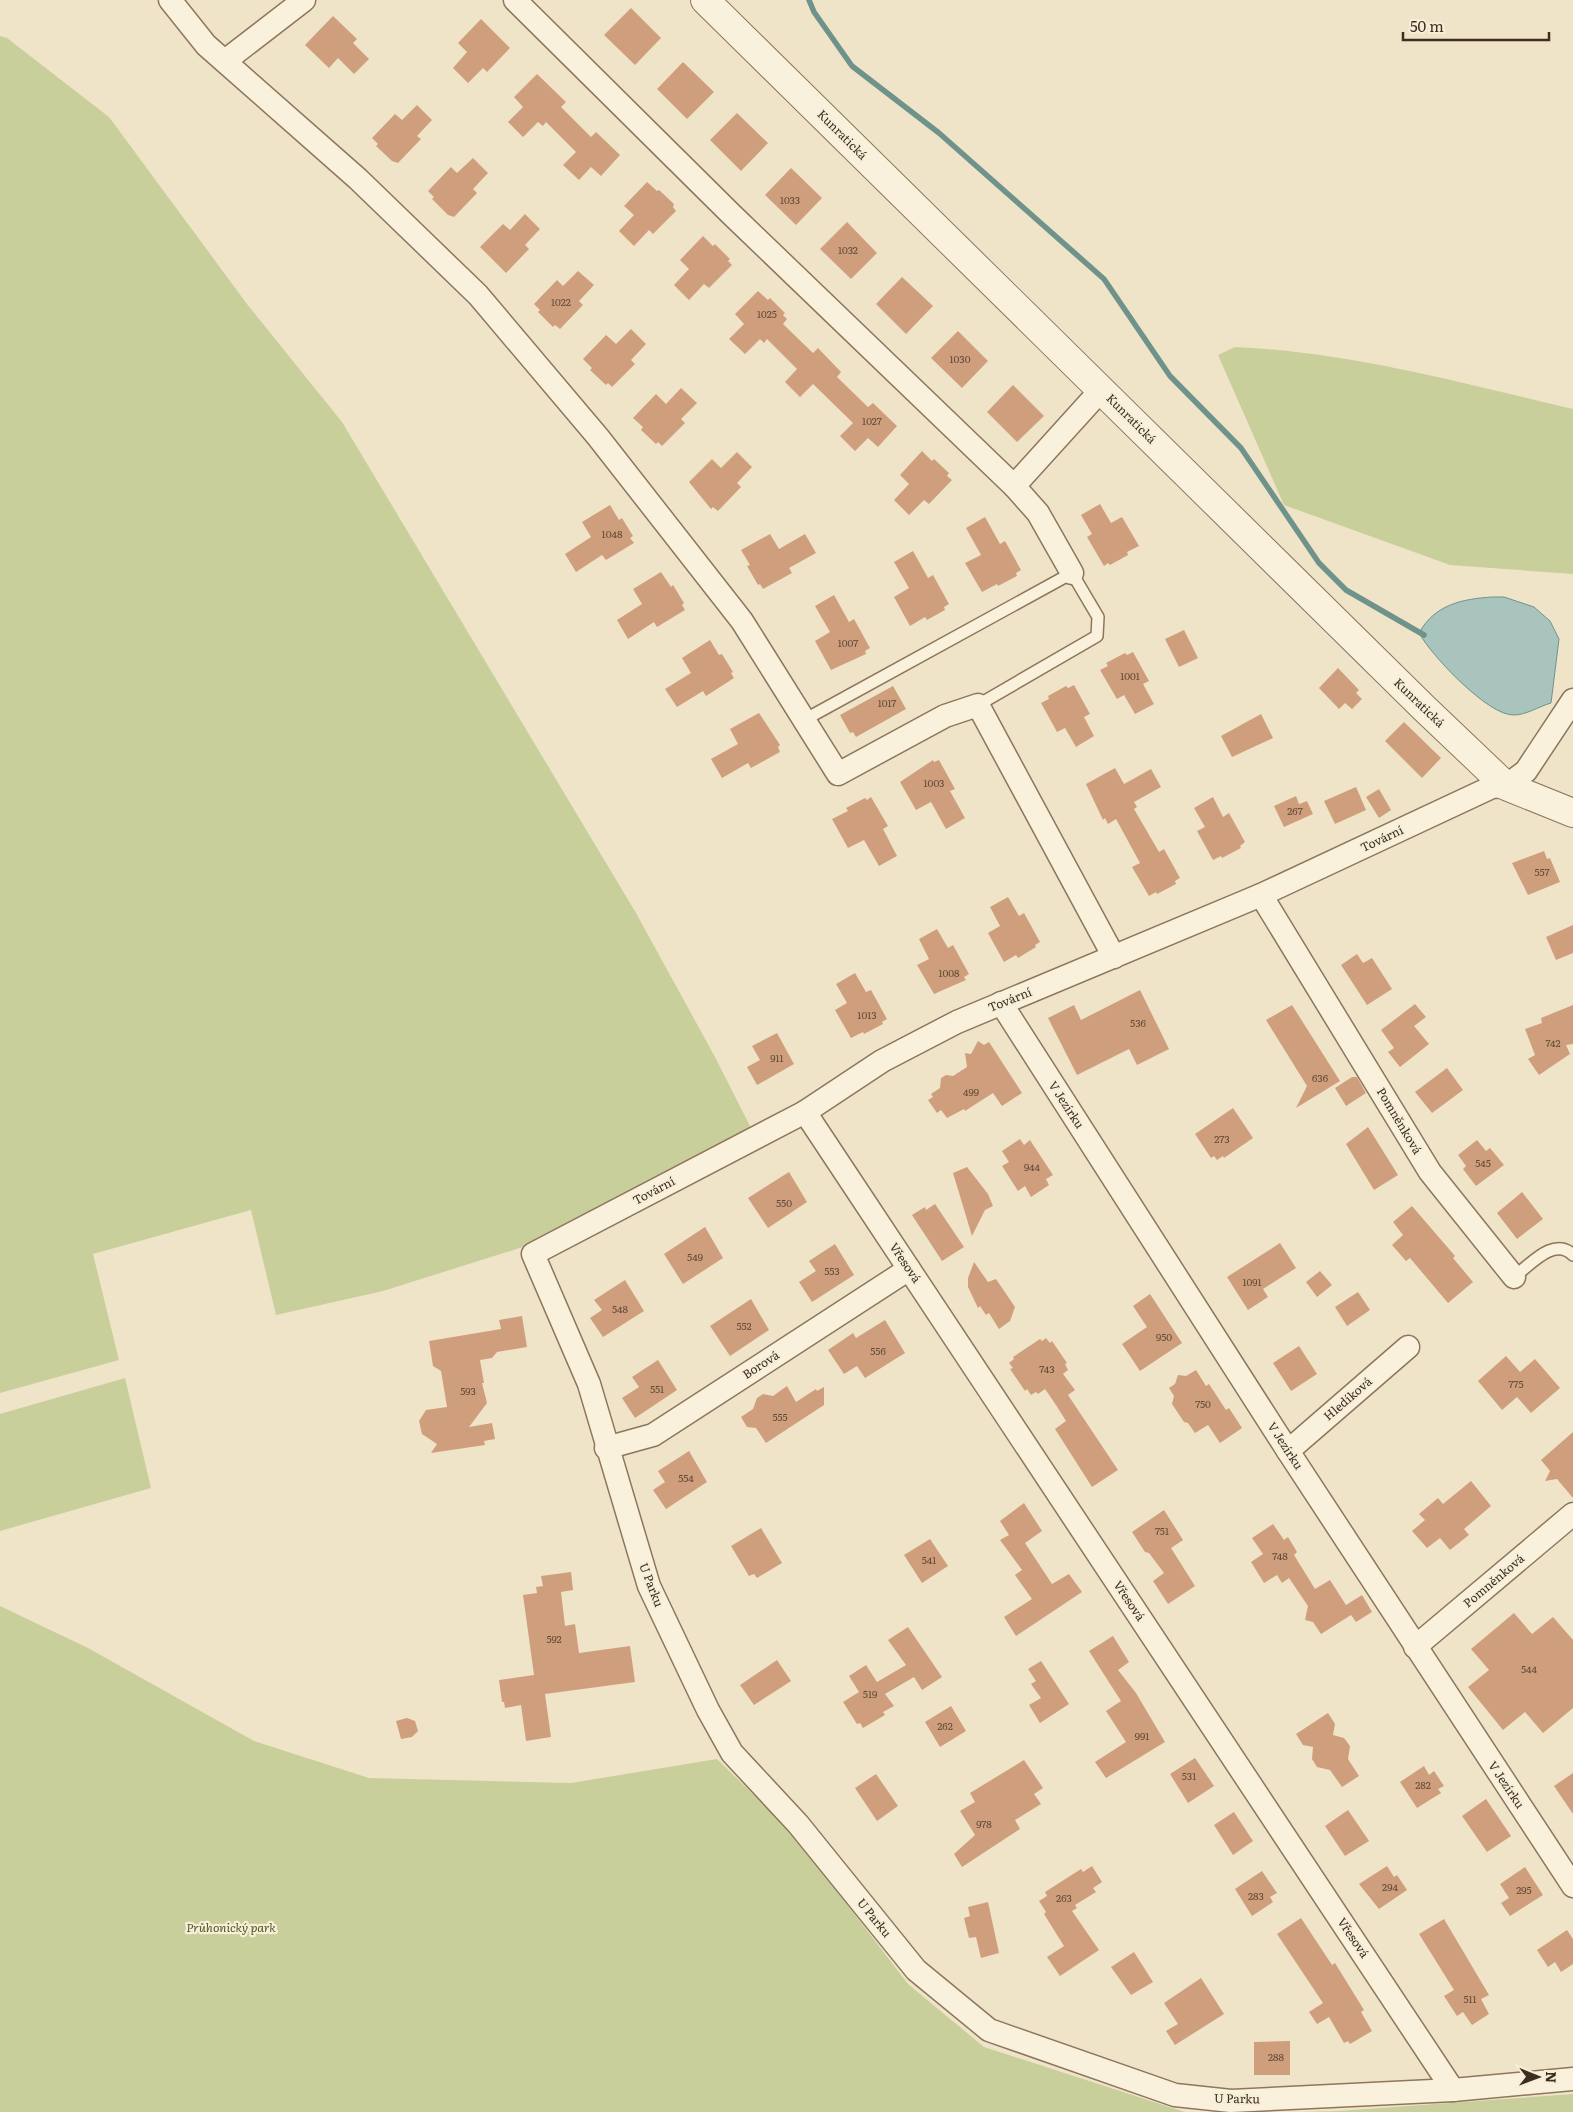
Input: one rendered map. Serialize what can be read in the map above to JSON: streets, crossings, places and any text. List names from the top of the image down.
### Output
{
  "streets": {
    "street": [
      "Kunratická",
      "Tovární",
      "V Jezírku",
      "Pomněnková",
      "Vřesová",
      "Borová",
      "Hledíková",
      "U Parku"
    ]
  },
  "crossings": [
    ["Kunratická", "Tovární"],
    ["Tovární", "V Jezírku"],
    ["Tovární", "Pomněnková"],
    ["Tovární", "Vřesová"],
    ["Tovární", "U Parku"],
    ["V Jezírku", "Pomněnková"],
    ["V Jezírku", "Hledíková"],
    ["Vřesová", "Borová"],
    ["Vřesová", "U Parku"],
    ["Borová", "U Parku"]
  ],
  "parks": ["Průhonický park"],
  "house_numbers": [
    "1033",
    "1032",
    "1022",
    "1025",
    "1030",
    "1027",
    "1048",
    "1007",
    "1001",
    "1017",
    "1003",
    "267",
    "557",
    "1008",
    "1013",
    "536",
    "742",
    "911",
    "636",
    "499",
    "273",
    "545",
    "944",
    "550",
    "549",
    "553",
    "1091",
    "548",
    "552",
    "950",
    "556",
    "743",
    "775",
    "551",
    "593",
    "750",
    "555",
    "554",
    "751",
    "748",
    "541",
    "592",
    "544",
    "519",
    "262",
    "991",
    "531",
    "282",
    "978",
    "294",
    "295",
    "283",
    "263",
    "511",
    "288"
  ],
  "scale_bar": "50 m",
  "north": "right"
}
